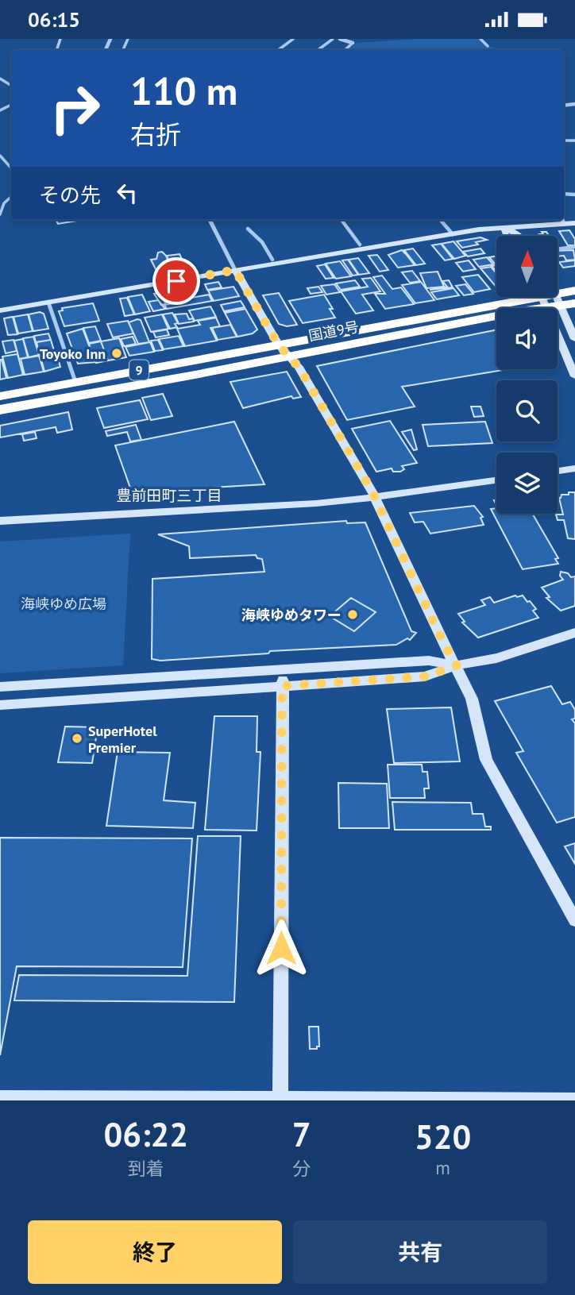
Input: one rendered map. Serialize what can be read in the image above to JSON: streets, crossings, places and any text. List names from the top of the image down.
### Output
{
  "streets": {
    "highway": ["国道9号", "9"]
  },
  "districts": ["豊前田町三丁目"],
  "parks": ["海峡ゆめ広場"],
  "places": ["Toyoko Inn", "海峡ゆめタワー", "SuperHotel Premier"],
  "north": "top",
  "page": {
    "status": "06:15",
    "turn": ["110 m", "右折"],
    "then": "その先",
    "eta": [
      "06:22",
      "到着",
      "7",
      "分",
      "520",
      "m"
    ],
    "buttons": ["終了", "共有"]
  }
}
